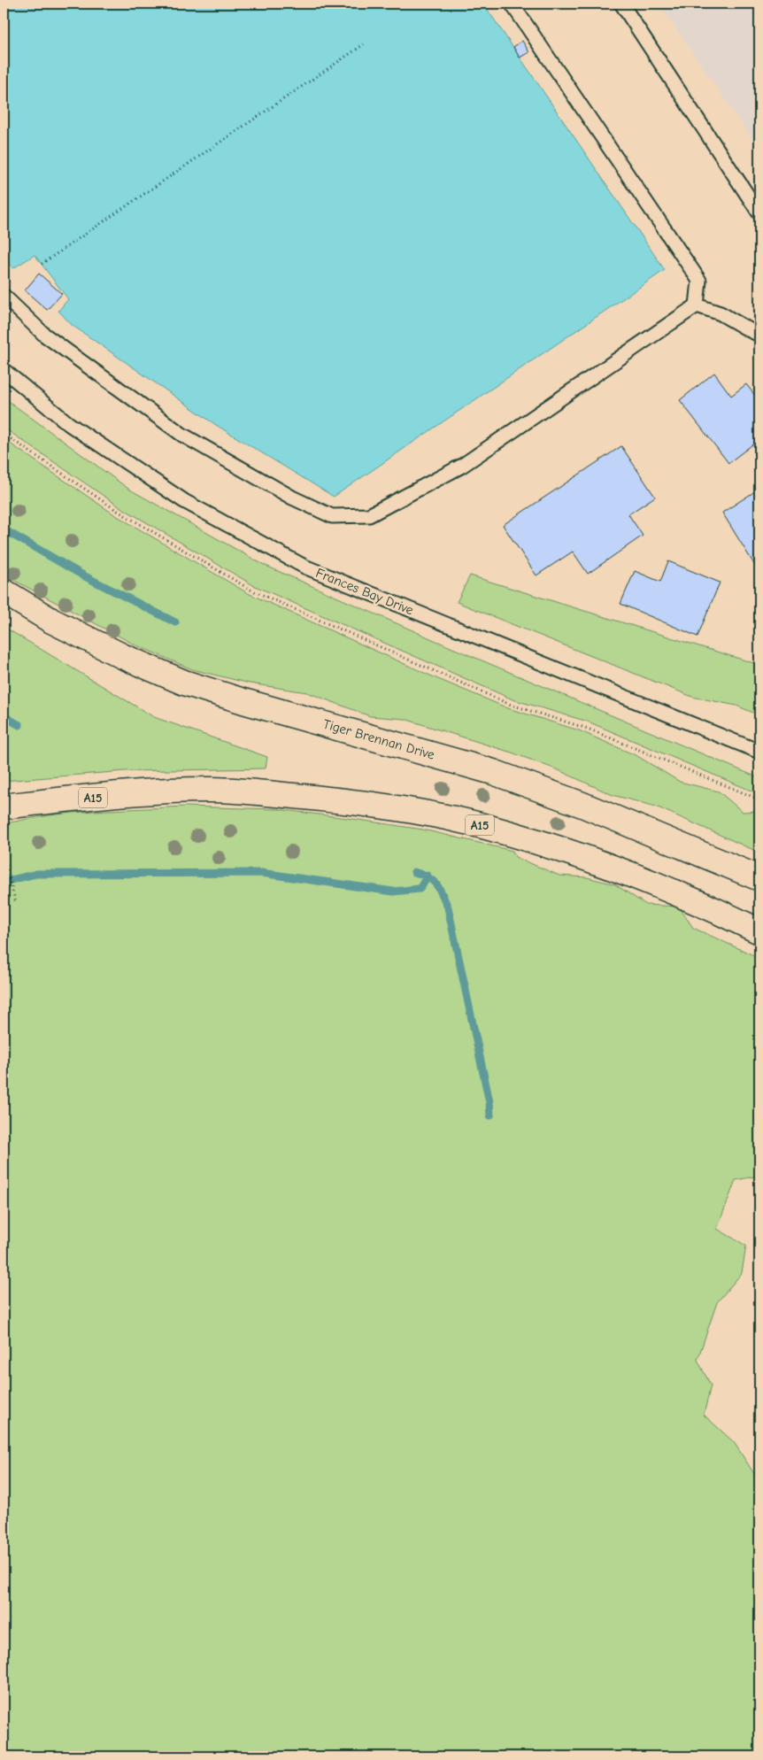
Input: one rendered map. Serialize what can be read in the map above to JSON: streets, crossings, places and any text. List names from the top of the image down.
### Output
{
  "streets": {
    "main road": ["Tiger Brennan Drive", "A15"],
    "lane": ["Frances Bay Drive"]
  }
}
